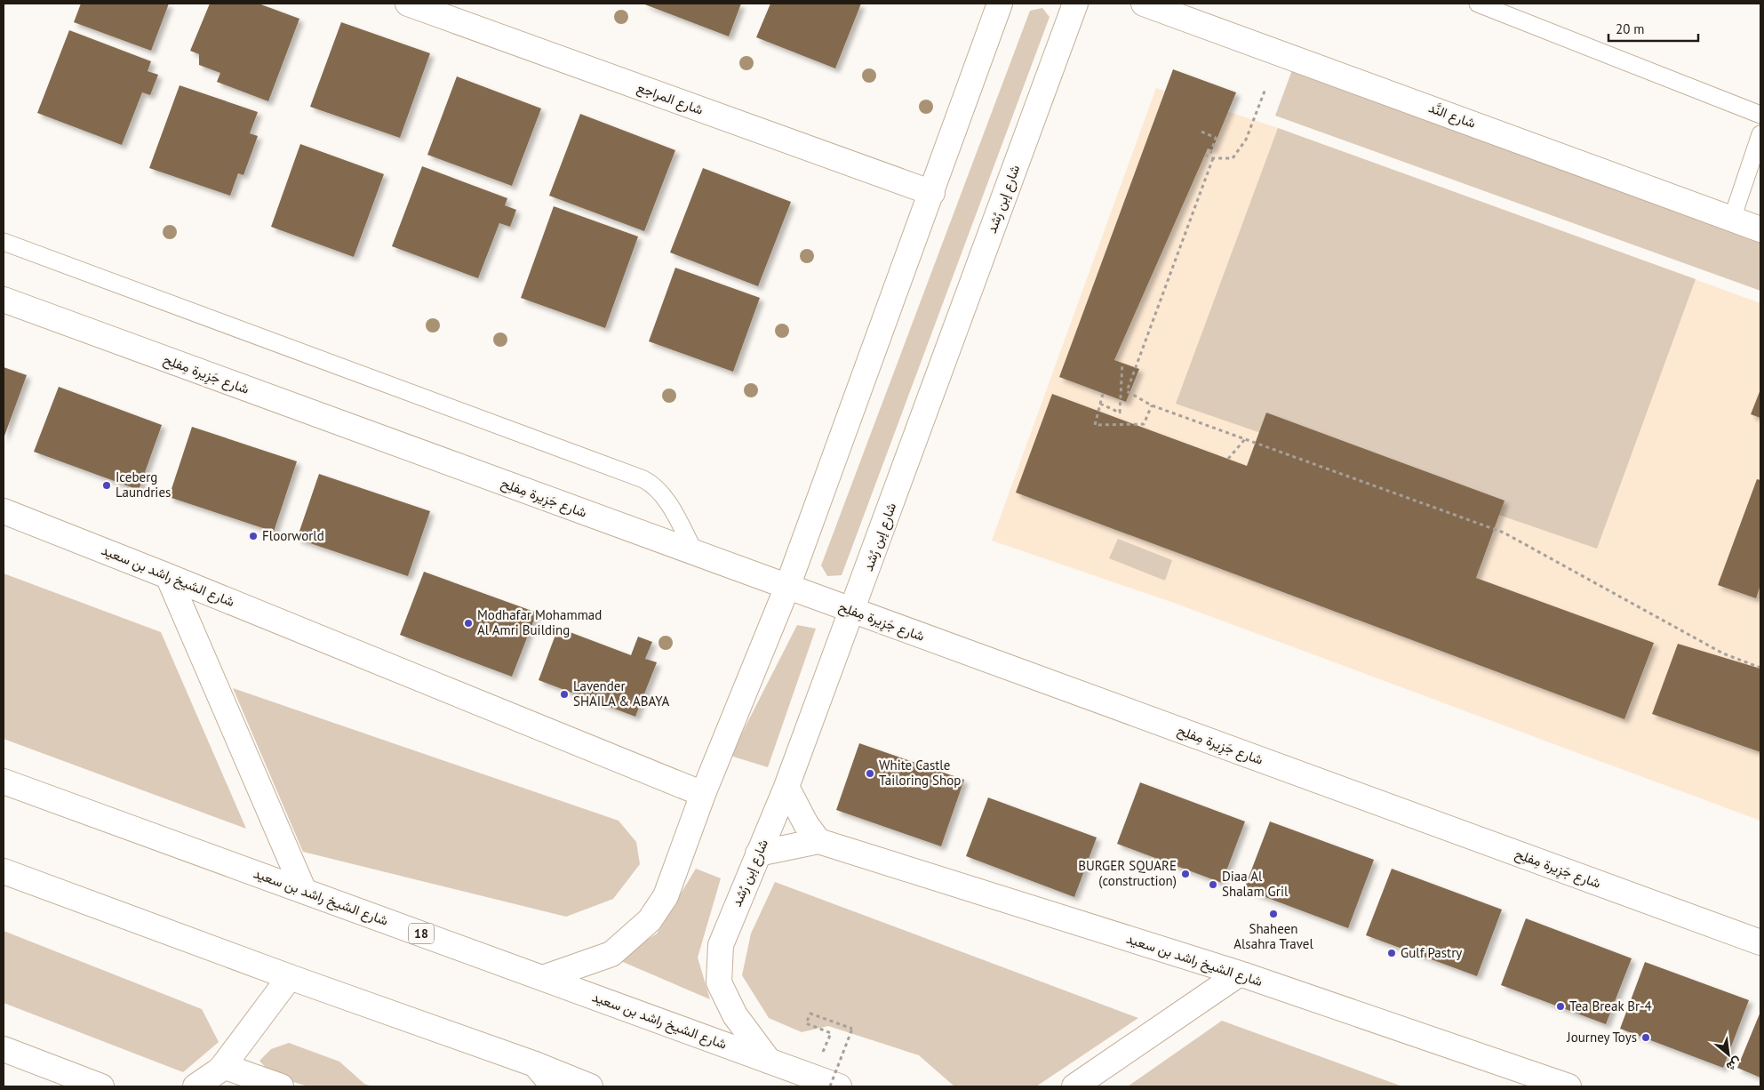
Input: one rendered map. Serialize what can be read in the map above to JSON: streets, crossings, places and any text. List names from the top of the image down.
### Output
{
  "streets": {
    "street": [
      "شارع المراجع",
      "شارع النَّد",
      "شارع إبن رُشد",
      "شارع جَزِيرة مِفلِح",
      "شارع الشيخ راشد بن سعيد",
      "18"
    ]
  },
  "crossings": [
    ["شارع إبن رُشد", "شارع جَزِيرة مِفلِح"],
    ["شارع إبن رُشد", "شارع الشيخ راشد بن سعيد"]
  ],
  "places": [
    "Iceberg Laundries",
    "Floorworld",
    "Modhafar Mohammad Al Amri Building",
    "Lavender SHAILA & ABAYA",
    "White Castle Tailoring Shop",
    "BURGER SQUARE (construction)",
    "Diaa Al Shalam Gril",
    "Shaheen Alsahra Travel",
    "Gulf Pastry",
    "Tea Break Br-4",
    "Journey Toys"
  ],
  "scale_bar": "20 m",
  "north": "bottom right"
}
